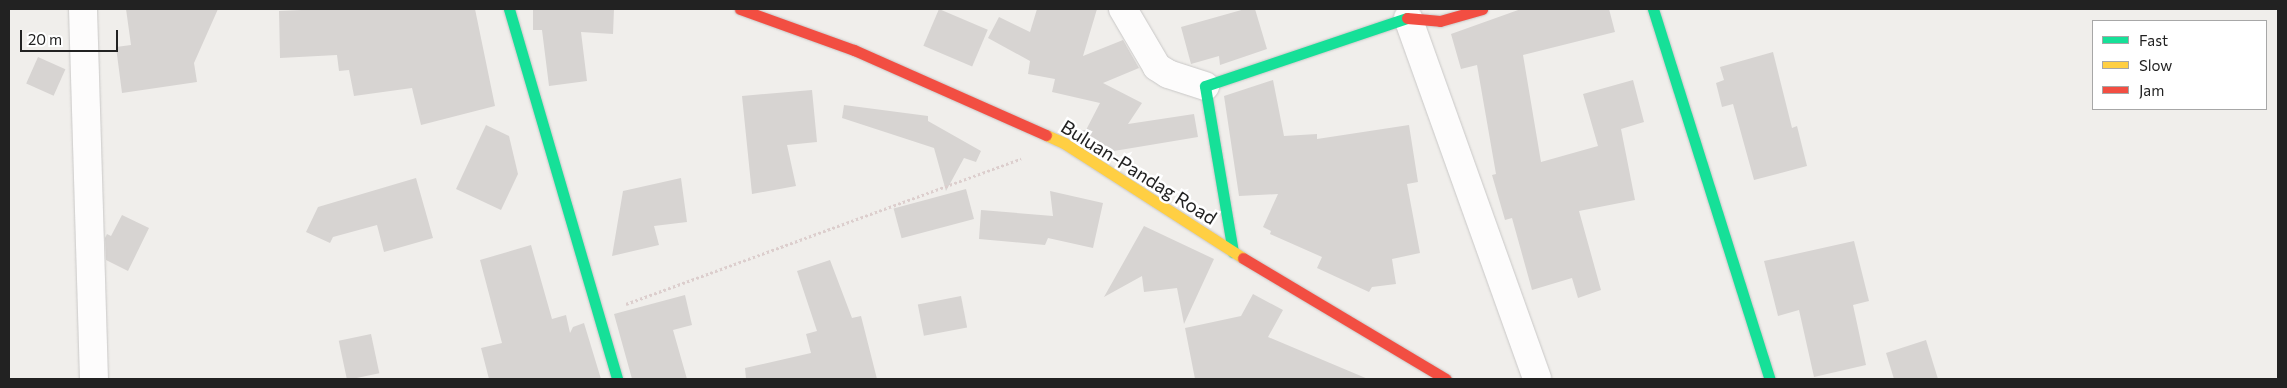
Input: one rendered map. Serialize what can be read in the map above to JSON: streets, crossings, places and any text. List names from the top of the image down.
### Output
{
  "streets": {
    "street": ["Buluan-Pandag Road"]
  },
  "legend": ["Fast", "Slow", "Jam"],
  "scale_bar": "20 m"
}
